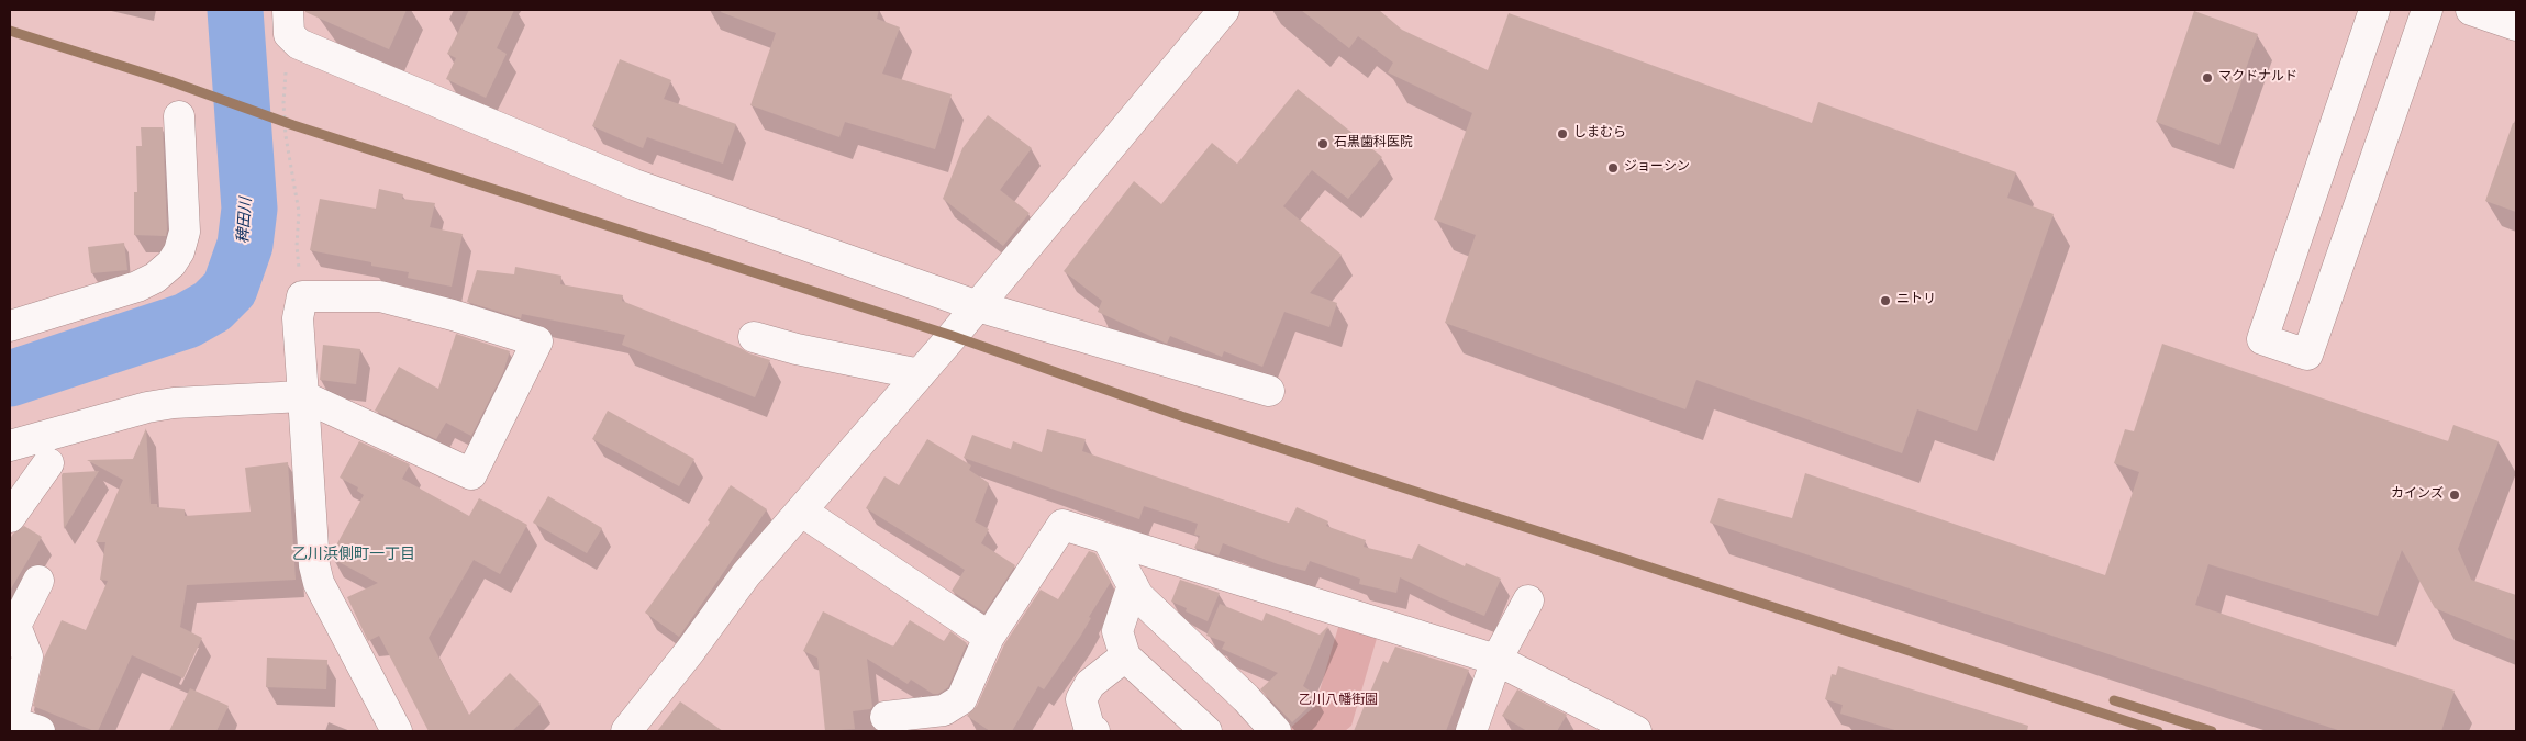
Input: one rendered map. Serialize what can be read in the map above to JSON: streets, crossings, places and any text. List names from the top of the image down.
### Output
{
  "districts": ["乙川浜側町一丁目"],
  "water": ["稗田川"],
  "parks": ["乙川八幡街園"],
  "places": [
    "マクドナルド",
    "しまむら",
    "石黒歯科医院",
    "ジョーシン",
    "ニトリ",
    "カインズ"
  ]
}
